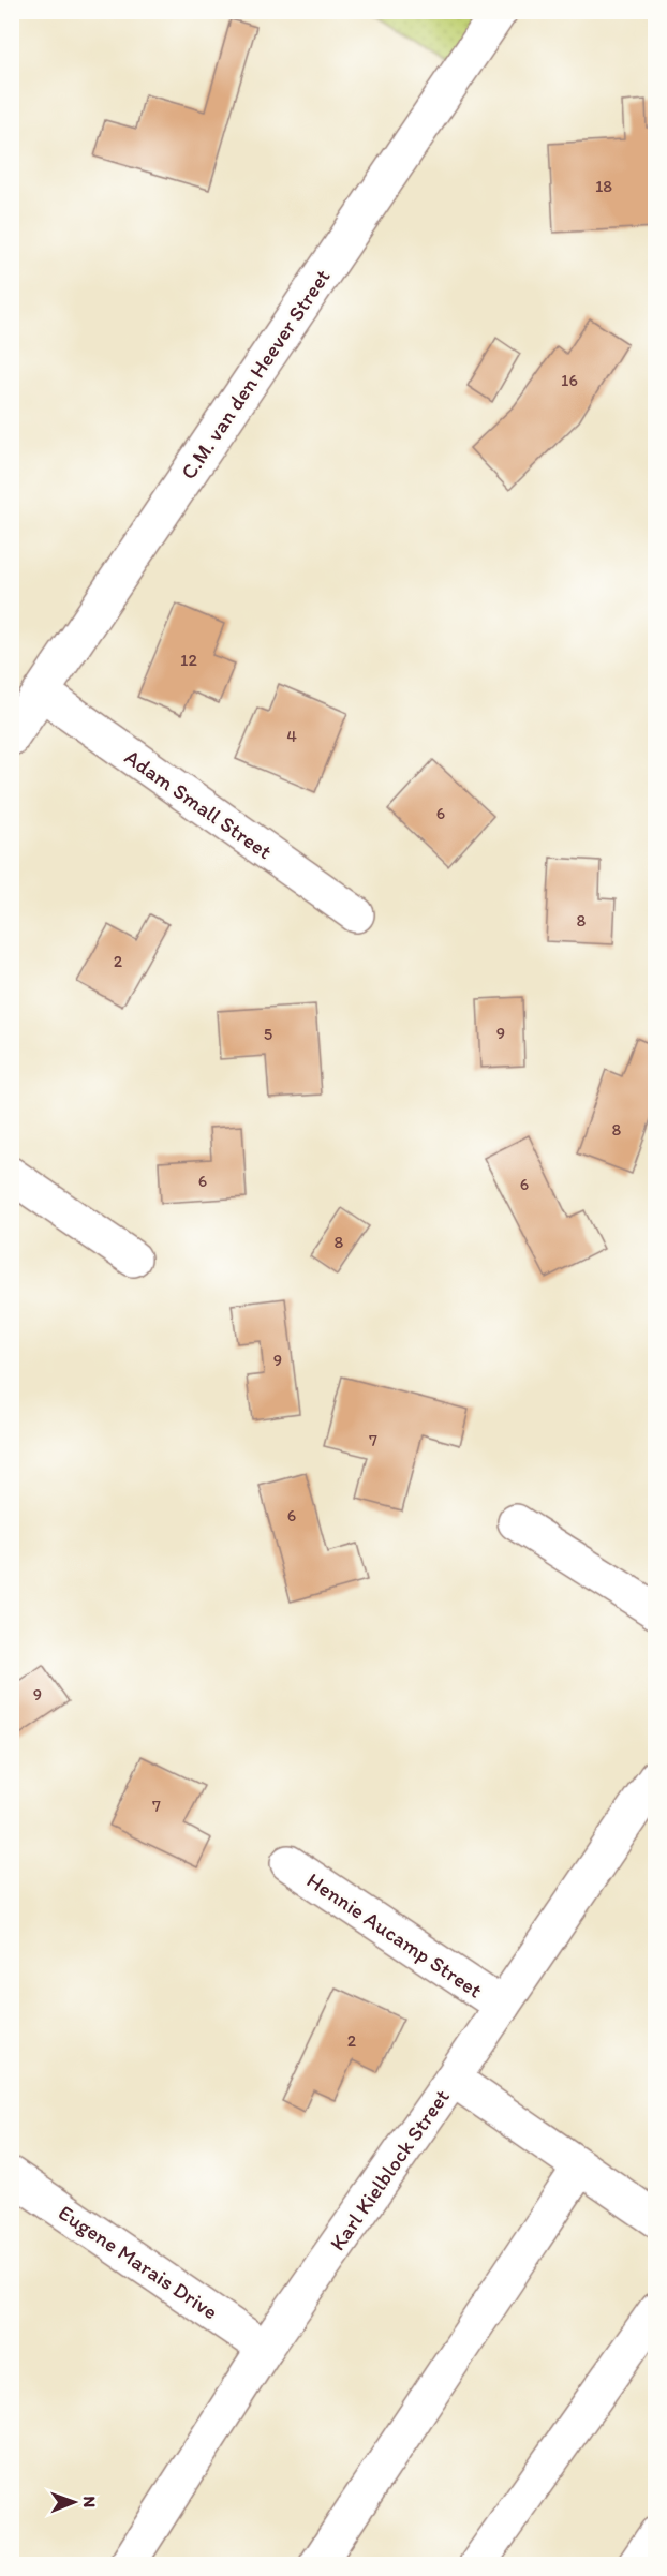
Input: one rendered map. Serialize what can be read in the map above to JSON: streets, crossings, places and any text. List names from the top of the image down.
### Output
{
  "streets": {
    "street": [
      "C.M. van den Heever Street",
      "Adam Small Street",
      "Hennie Aucamp Street",
      "Karl Kielblock Street",
      "Eugene Marais Drive"
    ]
  },
  "crossings": [
    ["C.M. van den Heever Street", "Adam Small Street"],
    ["Hennie Aucamp Street", "Karl Kielblock Street"],
    ["Karl Kielblock Street", "Eugene Marais Drive"]
  ],
  "house_numbers": [
    "18",
    "16",
    "12",
    "4",
    "6",
    "8",
    "2",
    "9",
    "5",
    "8",
    "6",
    "6",
    "8",
    "9",
    "7",
    "6",
    "9",
    "7",
    "2"
  ],
  "north": "right"
}
